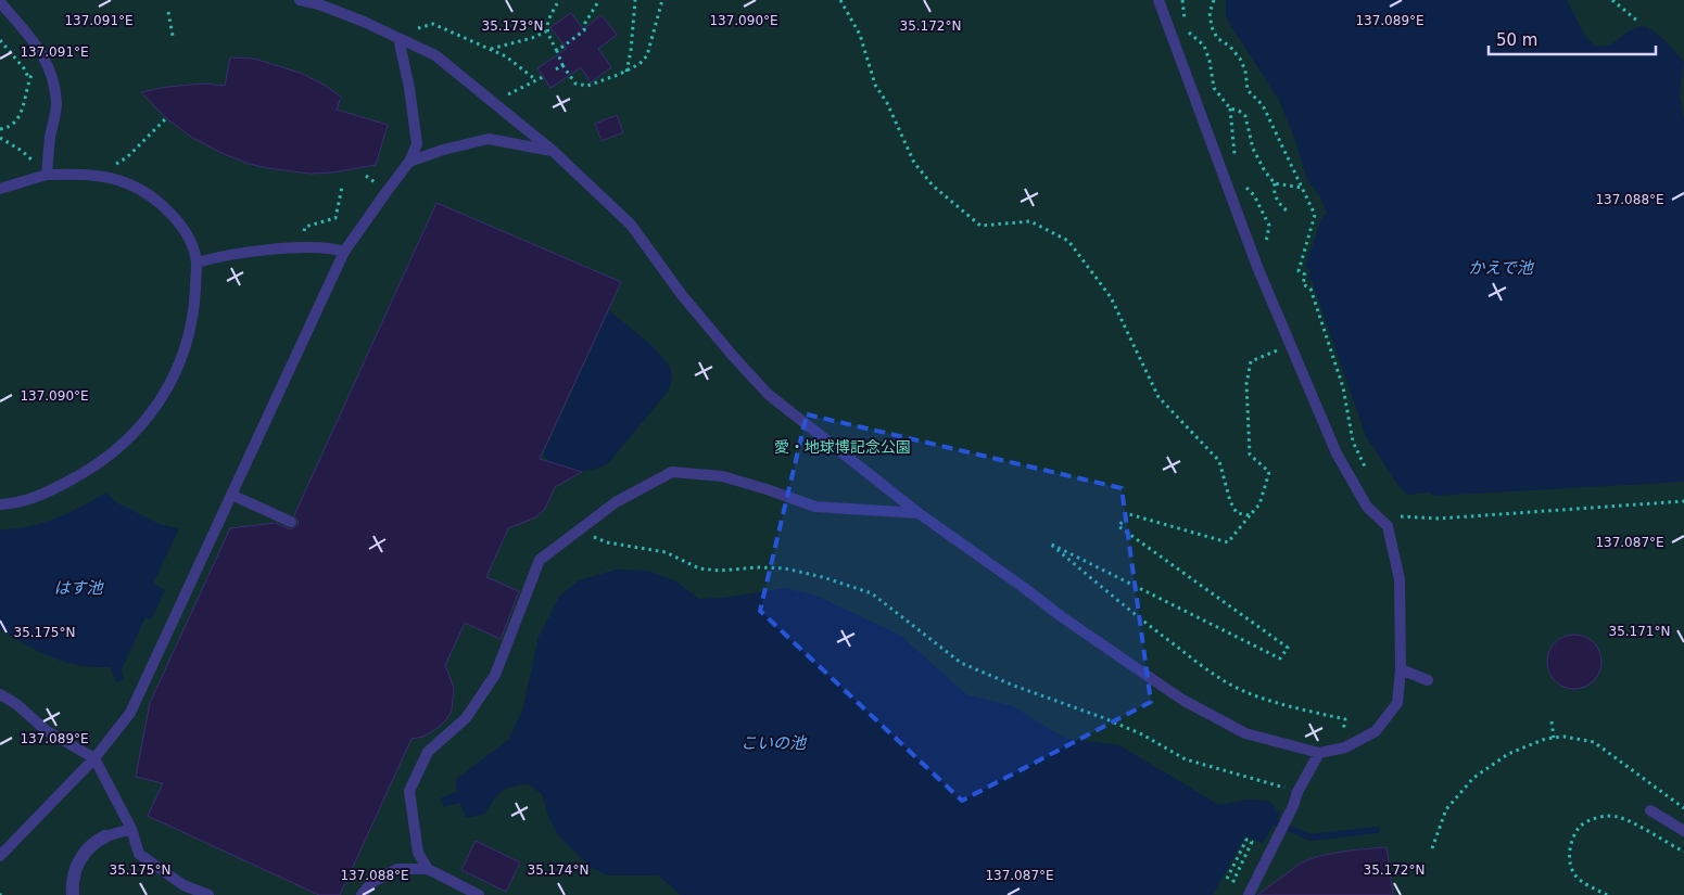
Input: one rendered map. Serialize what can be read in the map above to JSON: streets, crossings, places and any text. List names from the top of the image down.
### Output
{
  "water": ["かえで池", "はす池", "こいの池"],
  "parks": ["愛・地球博記念公園"],
  "scale_bar": "50 m",
  "coordinates": [
    "137.090°E",
    "137.091°E",
    "137.089°E",
    "35.173°N",
    "35.172°N",
    "137.088°E",
    "137.087°E",
    "35.171°N",
    "35.175°N",
    "35.174°N"
  ]
}
